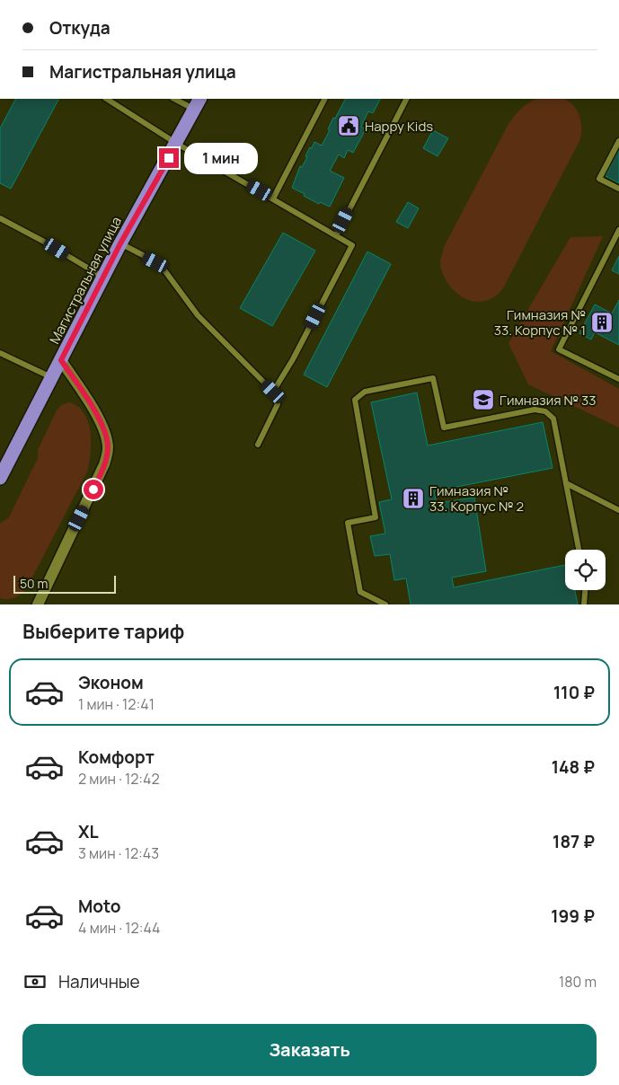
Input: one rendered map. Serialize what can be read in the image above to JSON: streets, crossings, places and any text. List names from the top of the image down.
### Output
{
  "streets": {
    "highway": ["Магистральная улица"]
  },
  "places": {
    "public building": ["Happy Kids"],
    "building": ["Гимназия № 33. Корпус № 1", "Гимназия № 33. Корпус № 2"],
    "school or university": ["Гимназия № 33"]
  },
  "scale_bar": "50 m",
  "page": {
    "banner": ["Откуда", "Магистральная улица"],
    "bubble": "1 мин",
    "scale": "50 m",
    "heading": "Выберите тариф",
    "list": [
      {
        "name": "Эконом",
        "note": "1 мин · 12:41",
        "value": "110 ₽"
      },
      {
        "name": "Комфорт",
        "note": "2 мин · 12:42",
        "value": "148 ₽"
      },
      {
        "name": "XL",
        "note": "3 мин · 12:43",
        "value": "187 ₽"
      },
      {
        "name": "Moto",
        "note": "4 мин · 12:44",
        "value": "199 ₽"
      }
    ],
    "pay": ["Наличные", "180 m"],
    "buttons": "Заказать"
  }
}
